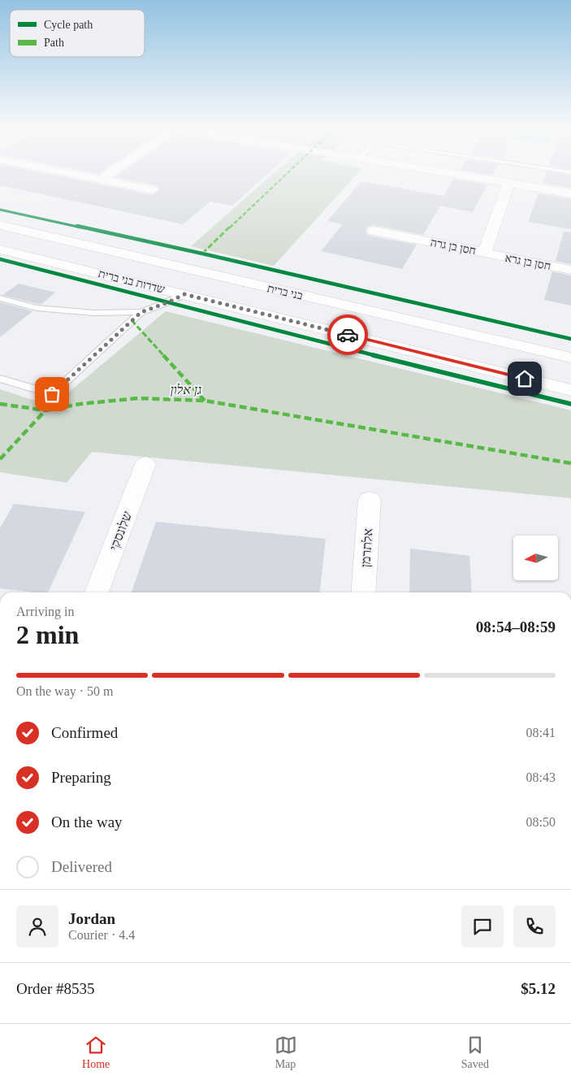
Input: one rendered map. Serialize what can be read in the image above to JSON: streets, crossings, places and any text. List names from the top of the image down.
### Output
{
  "streets": {
    "street": [
      "חסן בן גרה",
      "חסן בן גרא",
      "שדרות בני ברית",
      "בני ברית",
      "שלונסקי",
      "אלתרמן"
    ]
  },
  "crossings": [
    ["חסן בן גרה", "חסן בן גרא"]
  ],
  "parks": ["גן אלון"],
  "legend": ["Cycle path", "Path"],
  "north": "left",
  "page": {
    "heading": ["2 min", "Arriving in", "08:54–08:59"],
    "panel": [
      "Jordan",
      "Courier · 4.4",
      "Order #8535",
      "$5.12"
    ],
    "bar": "On the way · 50 m",
    "list": [
      ["Confirmed", "08:41"],
      ["Preparing", "08:43"],
      ["On the way", "08:50"],
      "Delivered"
    ],
    "tabs": ["Home", "Map", "Saved"]
  }
}
